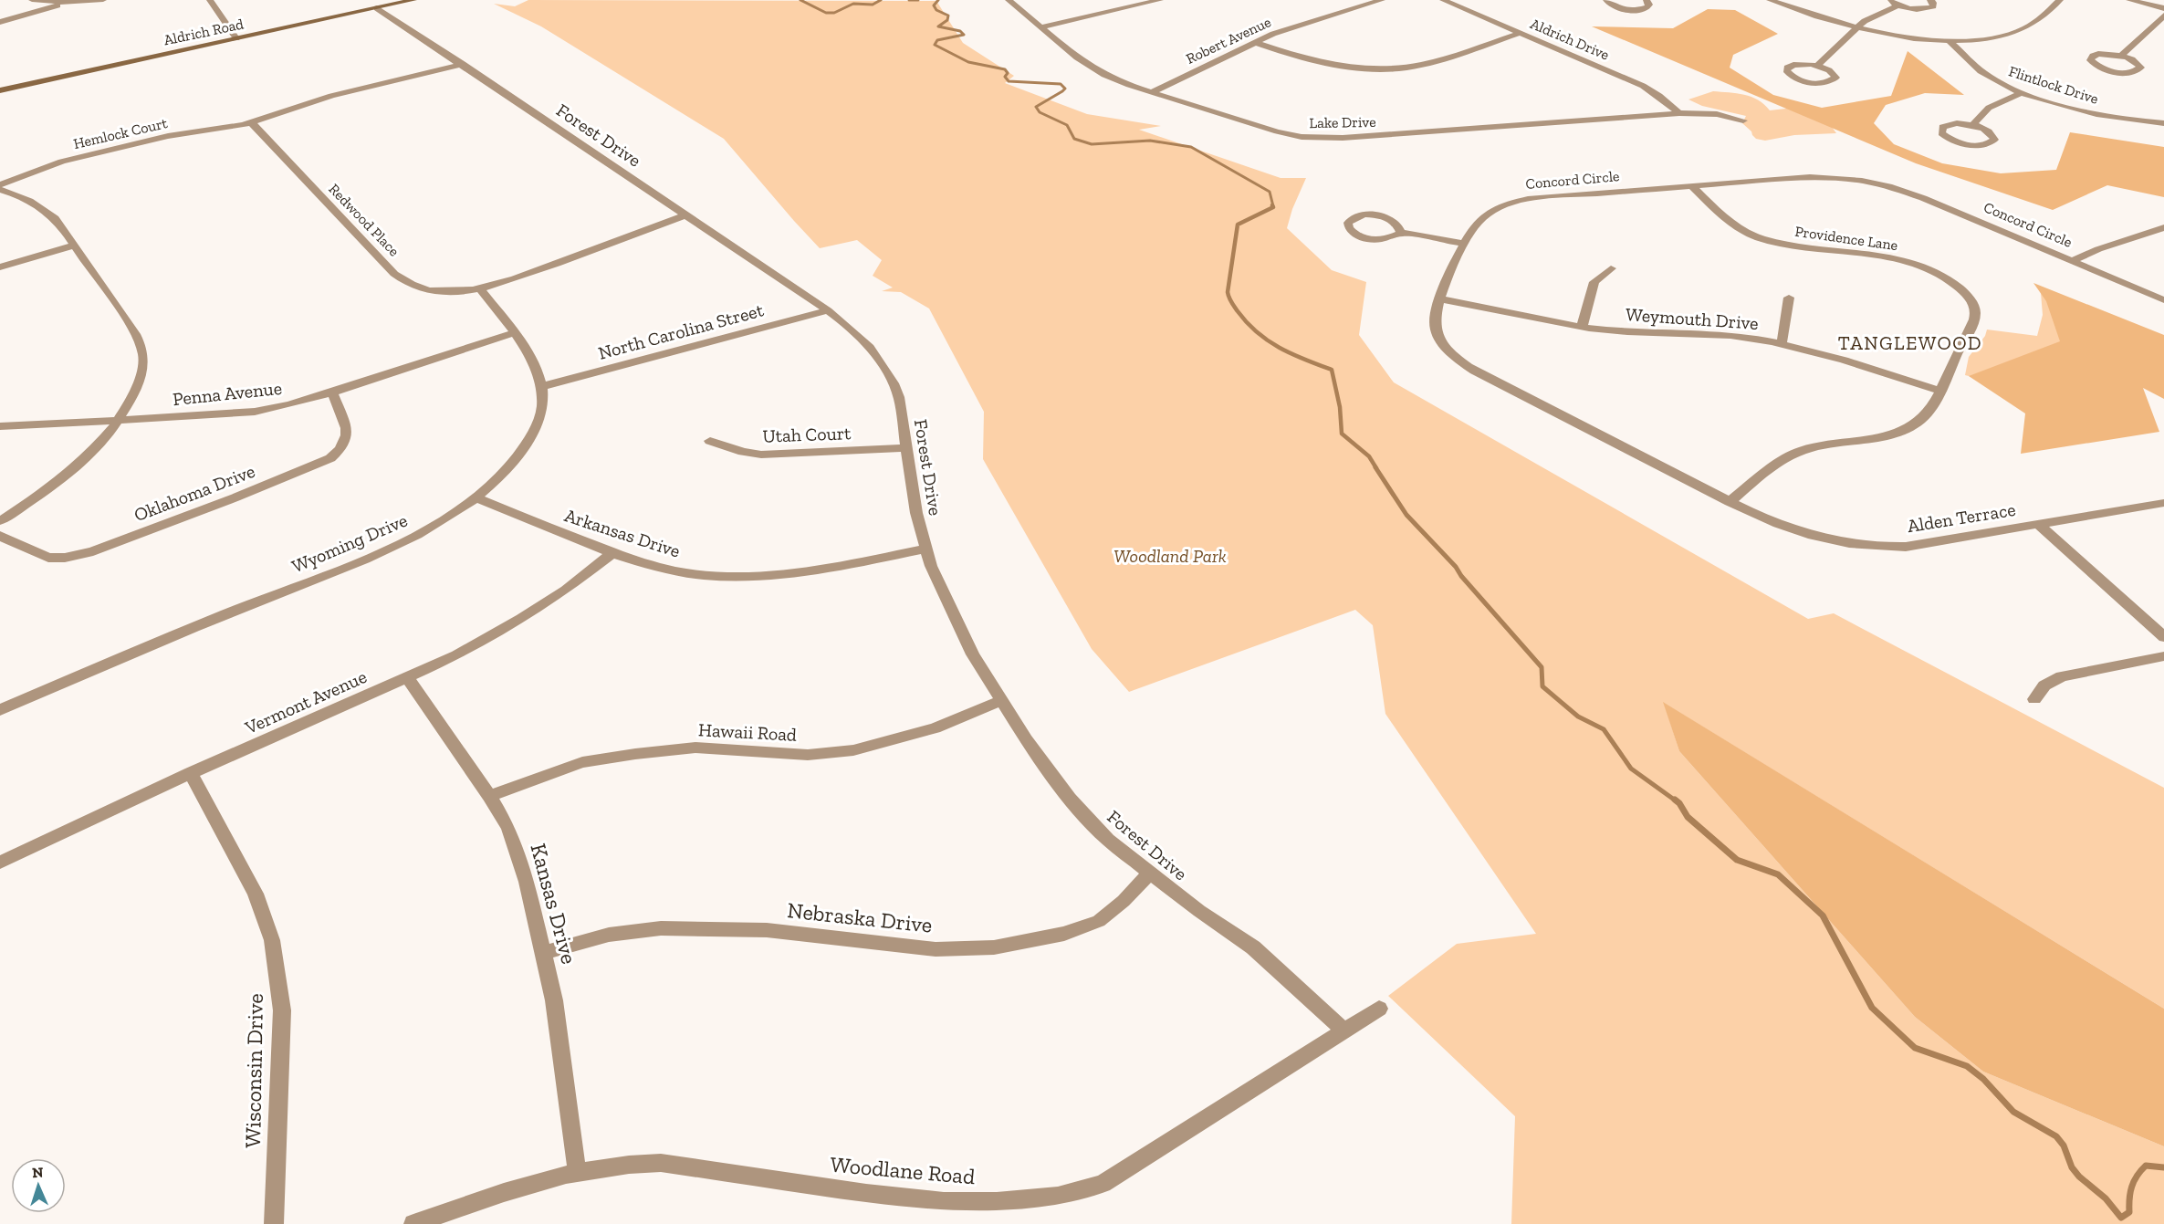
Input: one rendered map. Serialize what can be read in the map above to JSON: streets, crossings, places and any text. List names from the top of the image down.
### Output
{
  "streets": {
    "main road": ["Aldrich Road"],
    "street": [
      "Aldrich Drive",
      "Robert Avenue",
      "Flintlock Drive",
      "Lake Drive",
      "Hemlock Court",
      "Forest Drive",
      "Concord Circle",
      "Redwood Place",
      "Providence Lane",
      "Weymouth Drive",
      "North Carolina Street",
      "Penna Avenue",
      "Utah Court",
      "Oklahoma Drive",
      "Alden Terrace",
      "Arkansas Drive",
      "Wyoming Drive",
      "Vermont Avenue",
      "Hawaii Road",
      "Kansas Drive",
      "Nebraska Drive",
      "Wisconsin Drive",
      "Woodlane Road"
    ]
  },
  "crossings": [
    ["Aldrich Road", "Forest Drive"],
    ["Aldrich Drive", "Lake Drive"],
    ["Robert Avenue", "Lake Drive"],
    ["Hemlock Court", "Redwood Place"],
    ["Forest Drive", "Redwood Place"],
    ["Forest Drive", "North Carolina Street"],
    ["Forest Drive", "Utah Court"],
    ["Forest Drive", "Arkansas Drive"],
    ["Forest Drive", "Hawaii Road"],
    ["Forest Drive", "Nebraska Drive"],
    ["Forest Drive", "Woodlane Road"],
    ["Concord Circle", "Providence Lane"],
    ["Concord Circle", "Weymouth Drive"],
    ["Concord Circle", "Alden Terrace"],
    ["Redwood Place", "Wyoming Drive"],
    ["Providence Lane", "Weymouth Drive"],
    ["North Carolina Street", "Wyoming Drive"],
    ["Penna Avenue", "Oklahoma Drive"],
    ["Penna Avenue", "Wyoming Drive"],
    ["Arkansas Drive", "Wyoming Drive"],
    ["Arkansas Drive", "Vermont Avenue"],
    ["Vermont Avenue", "Kansas Drive"],
    ["Vermont Avenue", "Wisconsin Drive"],
    ["Hawaii Road", "Kansas Drive"],
    ["Kansas Drive", "Nebraska Drive"],
    ["Kansas Drive", "Woodlane Road"]
  ],
  "districts": ["TANGLEWOOD"],
  "parks": ["Woodland Park"],
  "north": "top"
}
